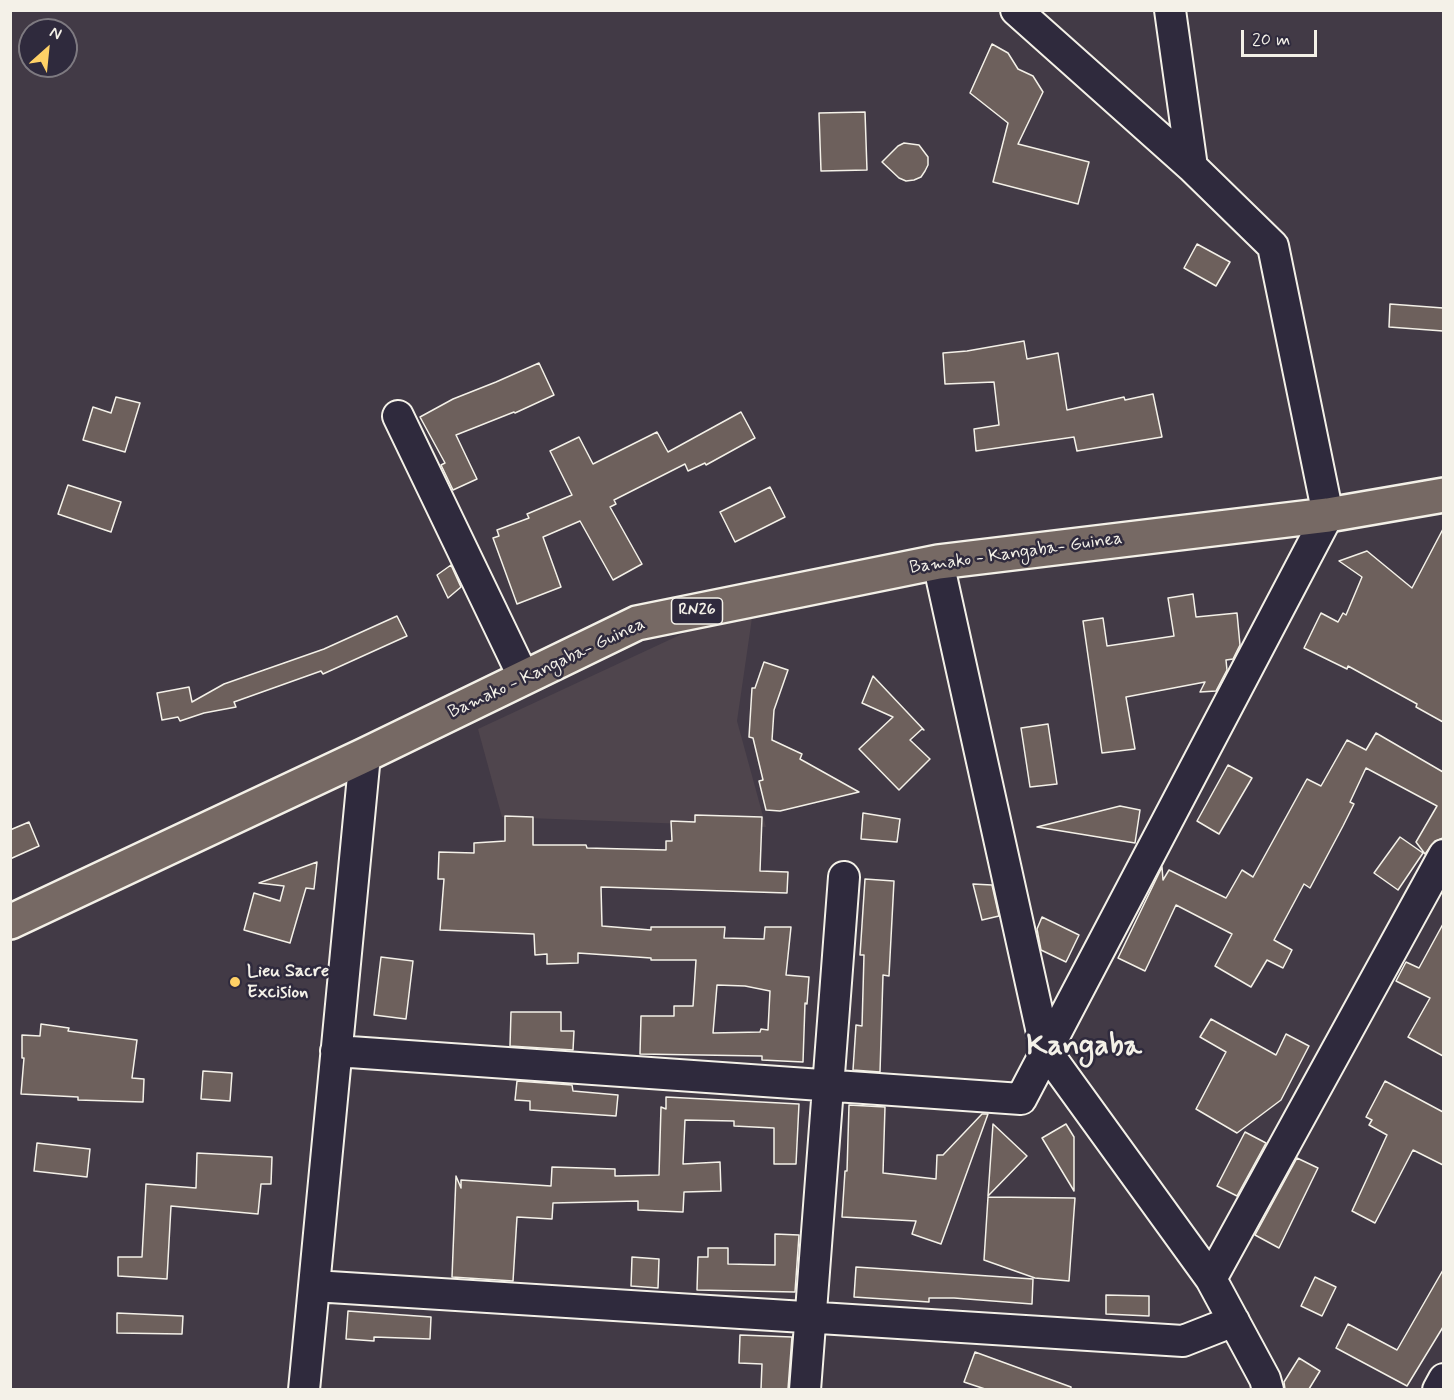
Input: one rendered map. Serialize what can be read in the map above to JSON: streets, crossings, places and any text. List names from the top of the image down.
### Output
{
  "streets": {
    "main road": ["Bamako - Kangaba- Guinea", "RN26"]
  },
  "districts": ["Kangaba"],
  "places": ["Lieu Sacre Excision"],
  "scale_bar": "20 m",
  "north": "top right"
}
